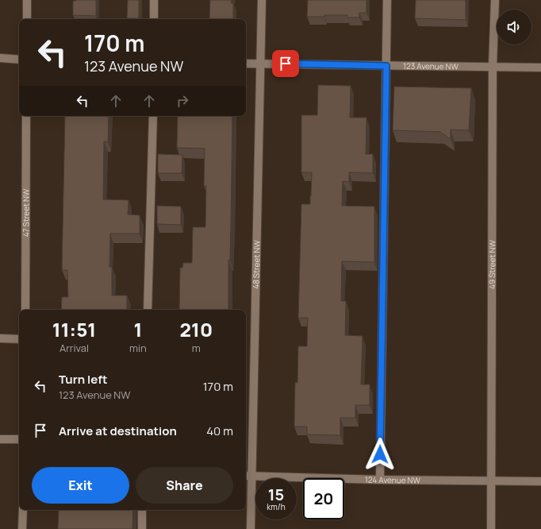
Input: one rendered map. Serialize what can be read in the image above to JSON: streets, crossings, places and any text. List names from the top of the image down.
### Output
{
  "streets": {
    "street": [
      "123 Avenue NW",
      "47 Street NW",
      "48 Street NW",
      "49 Street NW",
      "124 Avenue NW"
    ]
  },
  "crossings": [
    ["123 Avenue NW", "48 Street NW"],
    ["123 Avenue NW", "49 Street NW"],
    ["48 Street NW", "124 Avenue NW"],
    ["49 Street NW", "124 Avenue NW"]
  ],
  "page": {
    "turn": ["170 m", "123 Avenue NW"],
    "eta": [
      "11:51",
      "Arrival",
      "1",
      "min",
      "210",
      "m"
    ],
    "list": [
      {
        "name": "Turn left",
        "note": "123 Avenue NW",
        "value": "170 m"
      },
      {
        "name": "Arrive at destination",
        "value": "40 m"
      }
    ],
    "buttons": ["Exit", "Share"],
    "speed": "15 km/h",
    "limit": "20"
  }
}
